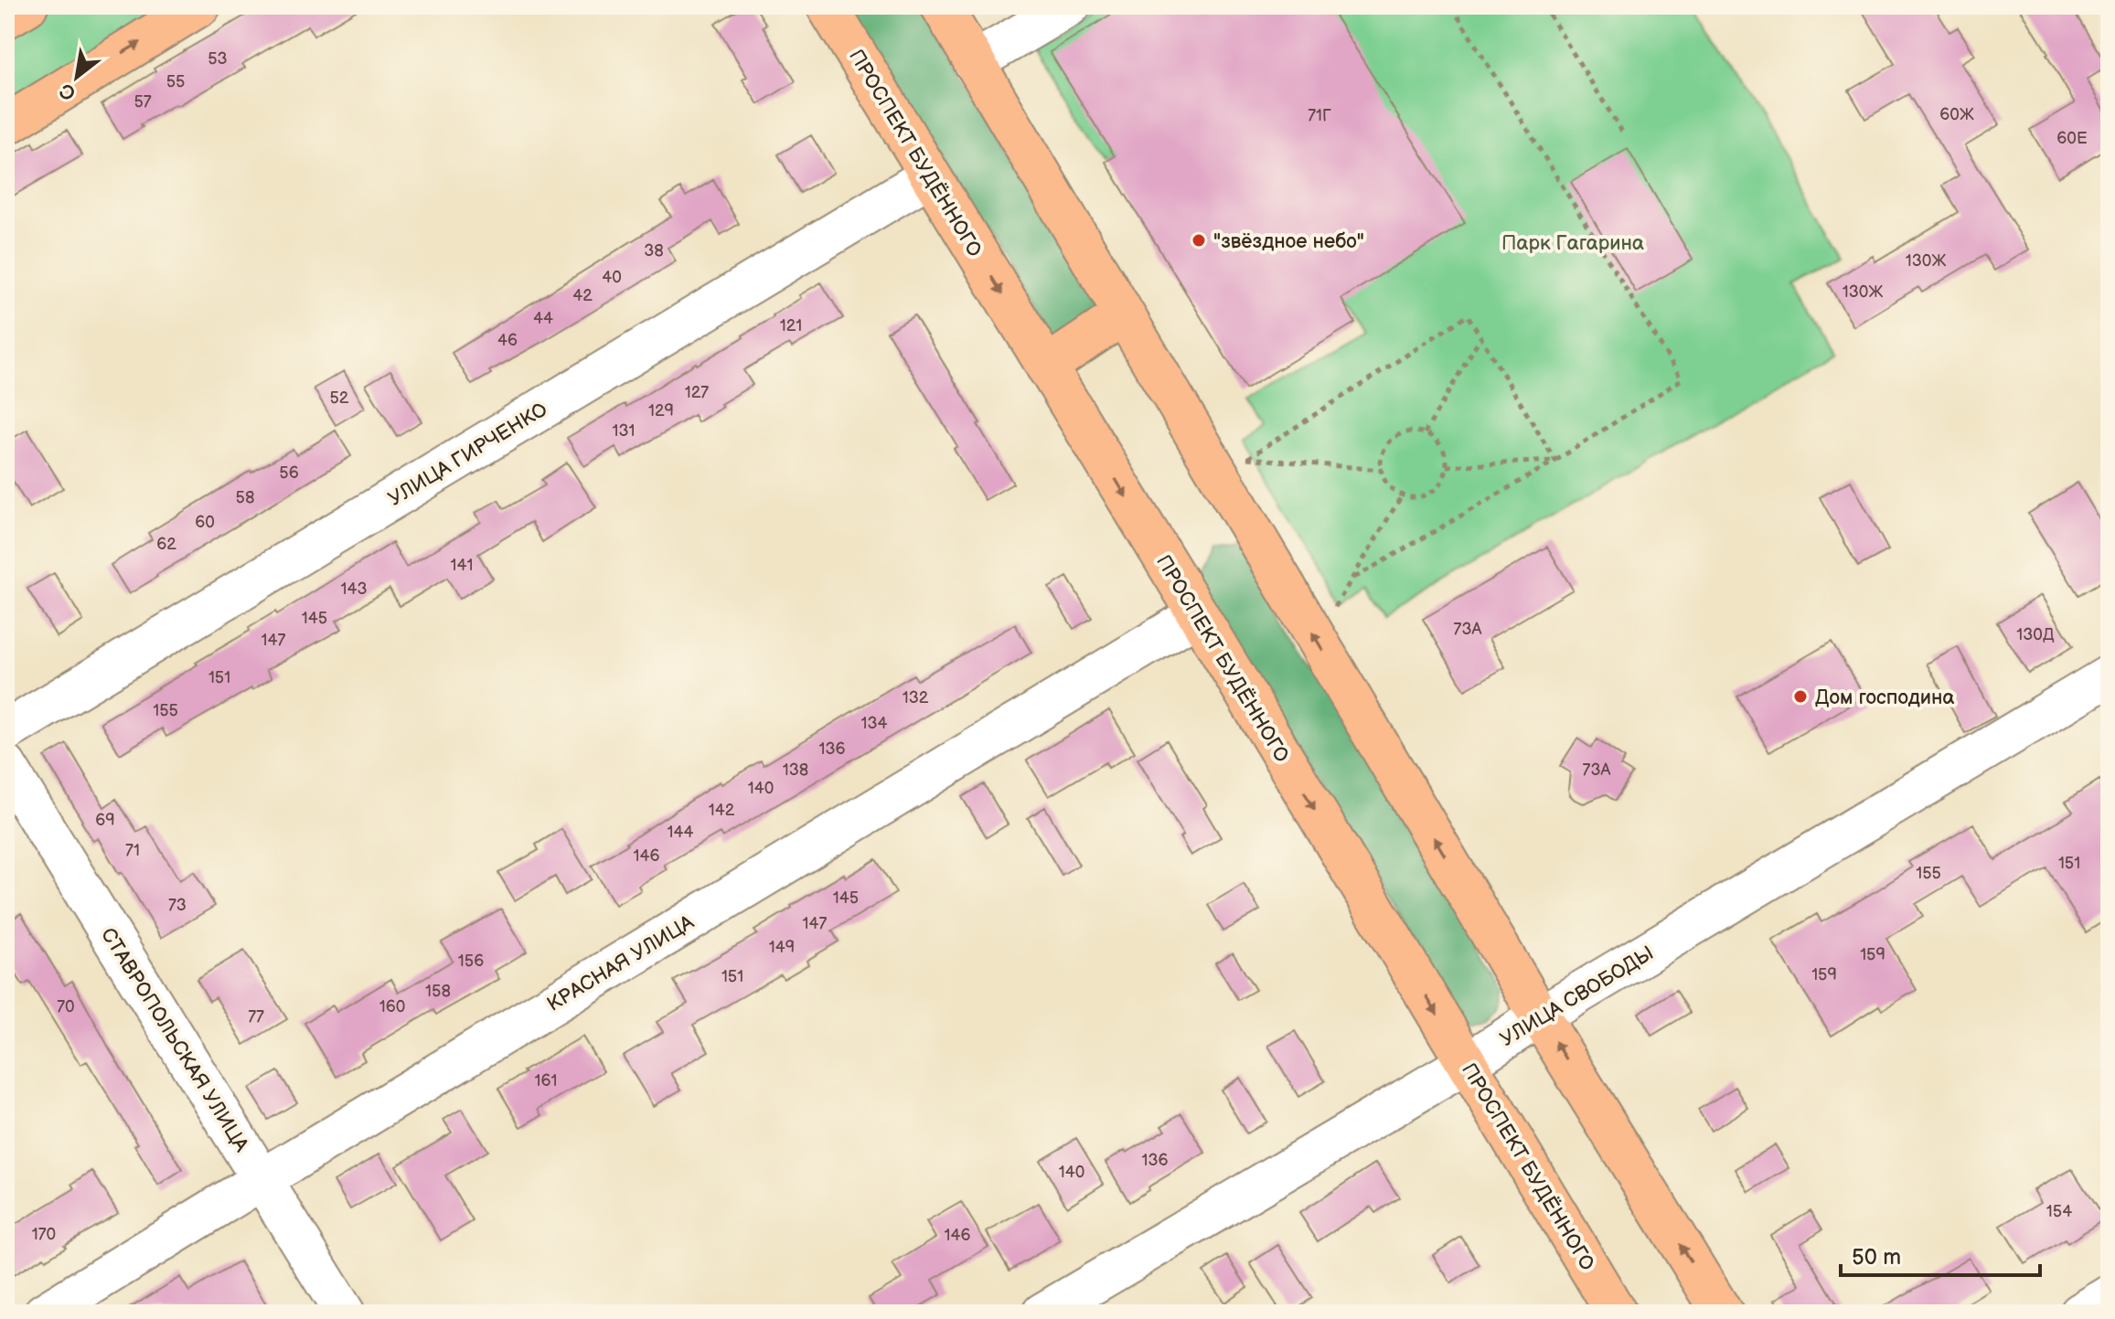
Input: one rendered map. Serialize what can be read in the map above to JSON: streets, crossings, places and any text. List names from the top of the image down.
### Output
{
  "streets": {
    "main road": ["ПРОСПЕКТ БУДЁННОГО"],
    "street": [
      "УЛИЦА ГИРЧЕНКО",
      "КРАСНАЯ УЛИЦА",
      "УЛИЦА СВОБОДЫ",
      "СТАВРОПОЛЬСКАЯ УЛИЦА"
    ]
  },
  "crossings": [
    ["ПРОСПЕКТ БУДЁННОГО", "УЛИЦА ГИРЧЕНКО"],
    ["ПРОСПЕКТ БУДЁННОГО", "КРАСНАЯ УЛИЦА"],
    ["ПРОСПЕКТ БУДЁННОГО", "УЛИЦА СВОБОДЫ"],
    ["КРАСНАЯ УЛИЦА", "СТАВРОПОЛЬСКАЯ УЛИЦА"]
  ],
  "parks": ["Парк Гагарина"],
  "places": ["\"звёздное небо\"", "Дом господина"],
  "house_numbers": [
    "53",
    "55",
    "57",
    "60Ж",
    "71Г",
    "60Е",
    "38",
    "130Ж",
    "40",
    "130Ж",
    "42",
    "44",
    "121",
    "46",
    "127",
    "52",
    "129",
    "131",
    "56",
    "58",
    "60",
    "62",
    "141",
    "143",
    "145",
    "73А",
    "130Д",
    "147",
    "151",
    "132",
    "155",
    "134",
    "136",
    "138",
    "73А",
    "140",
    "142",
    "69",
    "144",
    "71",
    "146",
    "151",
    "155",
    "145",
    "73",
    "147",
    "149",
    "159",
    "156",
    "159",
    "151",
    "158",
    "70",
    "160",
    "77",
    "161",
    "136",
    "140",
    "154",
    "170",
    "146"
  ],
  "scale_bar": "50 m",
  "north": "bottom left"
}
